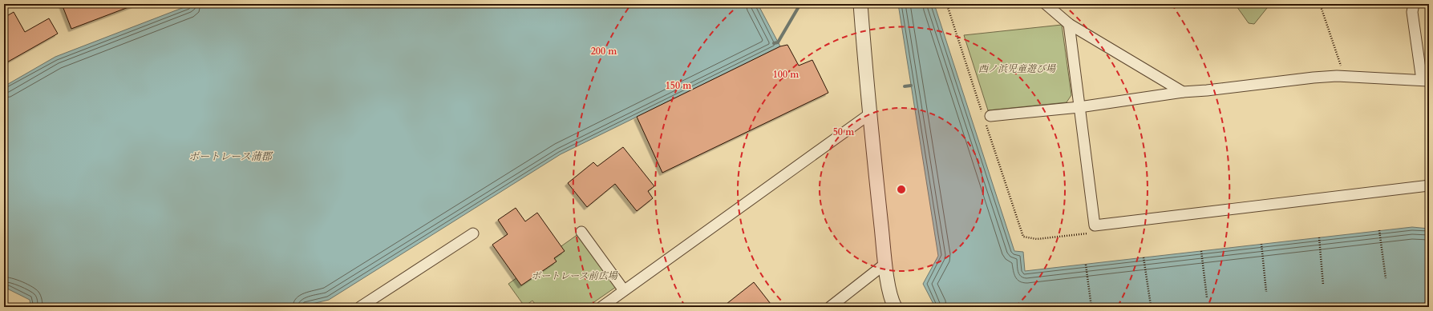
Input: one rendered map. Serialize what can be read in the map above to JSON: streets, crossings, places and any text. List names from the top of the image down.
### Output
{
  "water": ["ボートレース蒲郡"],
  "parks": ["西ノ浜児童遊び場", "ボートレース前広場"],
  "rings": [
    "200 m",
    "100 m",
    "150 m",
    "50 m"
  ]
}
